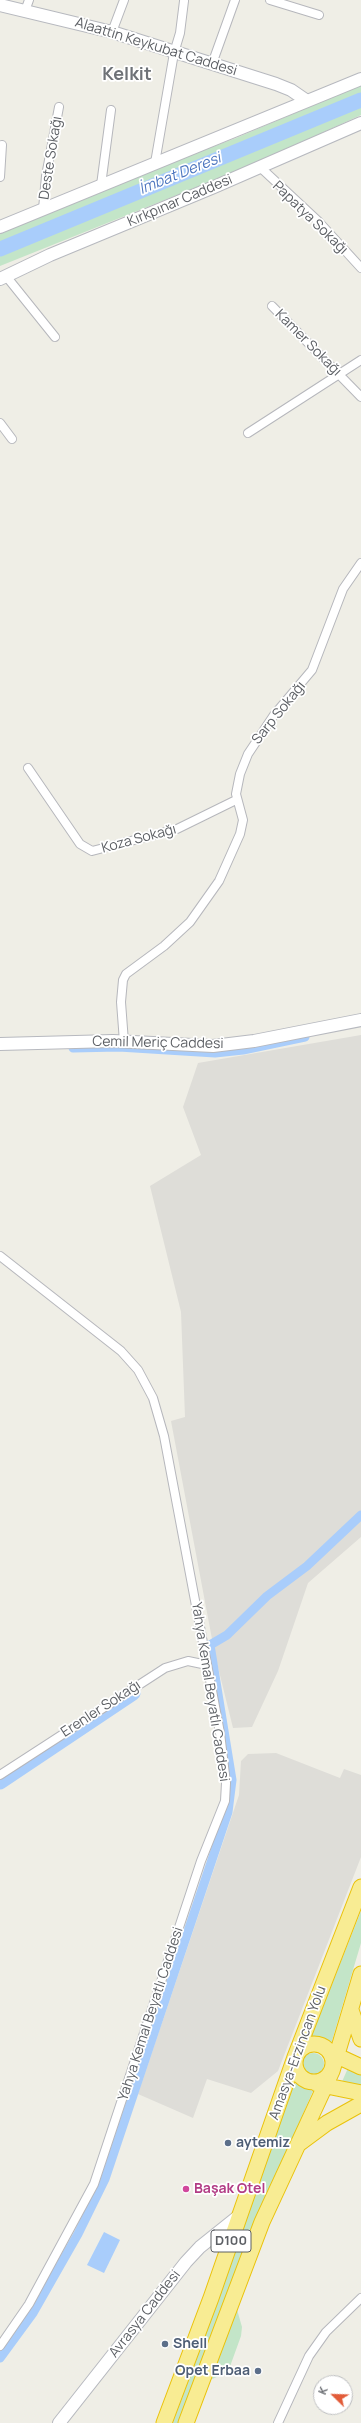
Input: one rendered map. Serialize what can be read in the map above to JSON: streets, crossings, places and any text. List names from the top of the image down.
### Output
{
  "streets": {
    "highway": ["Amasya-Erzincan Yolu", "D100"],
    "street": [
      "Alaattin Keykubat Caddesi",
      "Deste Sokağı",
      "Kırkpınar Caddesi",
      "Papatya Sokağı",
      "Kamer Sokağı",
      "Sarp Sokağı",
      "Koza Sokağı",
      "Cemil Meriç Caddesi",
      "Yahya Kemal Beyatlı Caddesi",
      "Erenler Sokağı",
      "Avrasya Caddesi"
    ]
  },
  "crossings": [
    ["Kırkpınar Caddesi", "Papatya Sokağı"],
    ["Sarp Sokağı", "Koza Sokağı"],
    ["Sarp Sokağı", "Cemil Meriç Caddesi"],
    ["Yahya Kemal Beyatlı Caddesi", "Erenler Sokağı"],
    ["Amasya-Erzincan Yolu", "D100"],
    ["Amasya-Erzincan Yolu", "Avrasya Caddesi"]
  ],
  "districts": ["Kelkit"],
  "water": ["İmbat Deresi"],
  "places": [
    "aytemiz",
    "Başak Otel",
    "Shell",
    "Opet Erbaa"
  ],
  "north": "top left"
}
